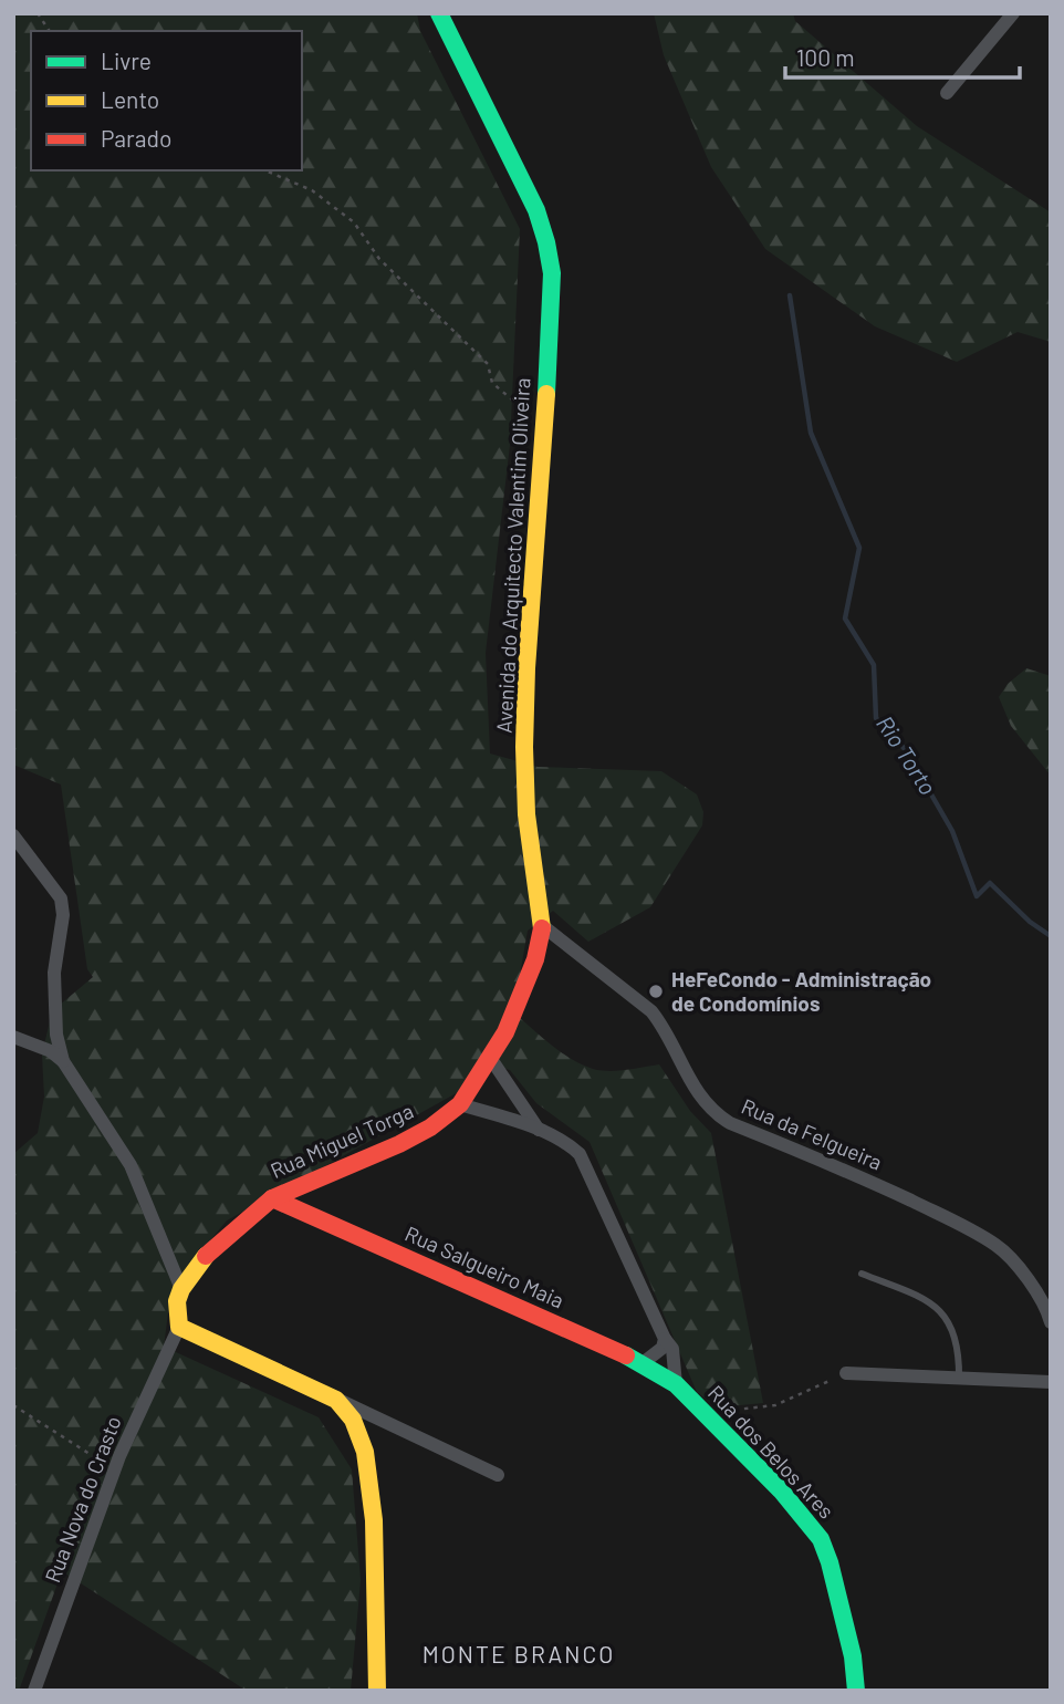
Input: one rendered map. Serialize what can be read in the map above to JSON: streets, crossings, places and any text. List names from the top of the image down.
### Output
{
  "streets": {
    "street": [
      "Avenida do Arquitecto Valentim Oliveira",
      "Rua da Felgueira",
      "Rua Miguel Torga",
      "Rua Salgueiro Maia",
      "Rua dos Belos Ares",
      "Rua Nova do Crasto"
    ]
  },
  "crossings": [
    ["Avenida do Arquitecto Valentim Oliveira", "Rua da Felgueira"],
    ["Avenida do Arquitecto Valentim Oliveira", "Rua Miguel Torga"],
    ["Rua Miguel Torga", "Rua Salgueiro Maia"],
    ["Rua Salgueiro Maia", "Rua dos Belos Ares"]
  ],
  "districts": ["MONTE BRANCO"],
  "water": ["Rio Torto"],
  "places": ["HeFeCondo - Administração de Condomínios"],
  "legend": ["Livre", "Lento", "Parado"],
  "scale_bar": "100 m"
}
